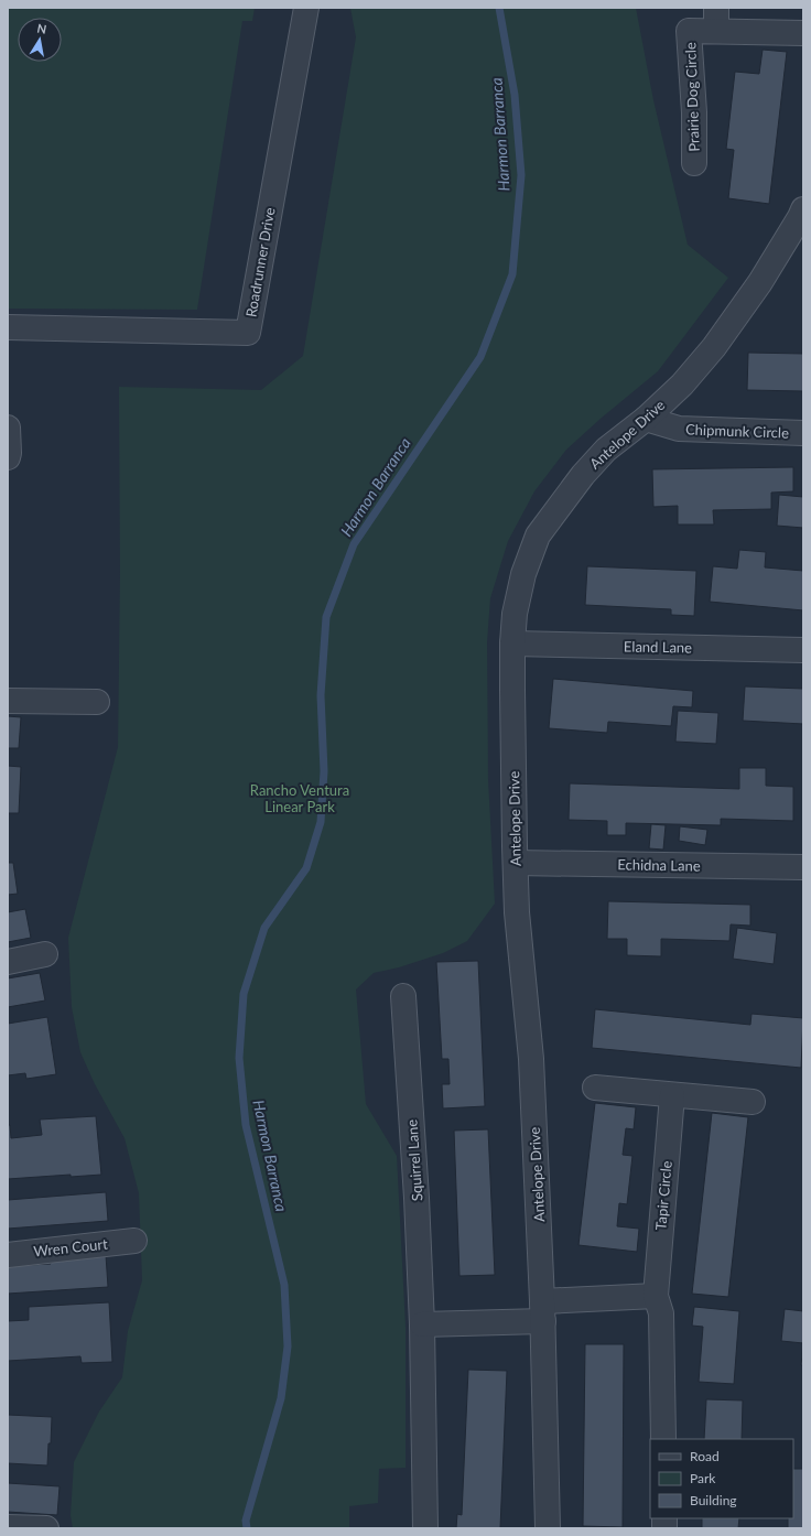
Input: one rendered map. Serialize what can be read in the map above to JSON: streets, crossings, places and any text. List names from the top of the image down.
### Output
{
  "streets": {
    "street": [
      "Prairie Dog Circle",
      "Roadrunner Drive",
      "Chipmunk Circle",
      "Antelope Drive",
      "Eland Lane",
      "Echidna Lane",
      "Squirrel Lane",
      "Tapir Circle",
      "Wren Court"
    ]
  },
  "crossings": [
    ["Chipmunk Circle", "Antelope Drive"],
    ["Antelope Drive", "Eland Lane"],
    ["Antelope Drive", "Echidna Lane"]
  ],
  "water": ["Harmon Barranca"],
  "parks": ["Rancho Ventura Linear Park"],
  "legend": ["Road", "Park", "Building"],
  "north": "top"
}
